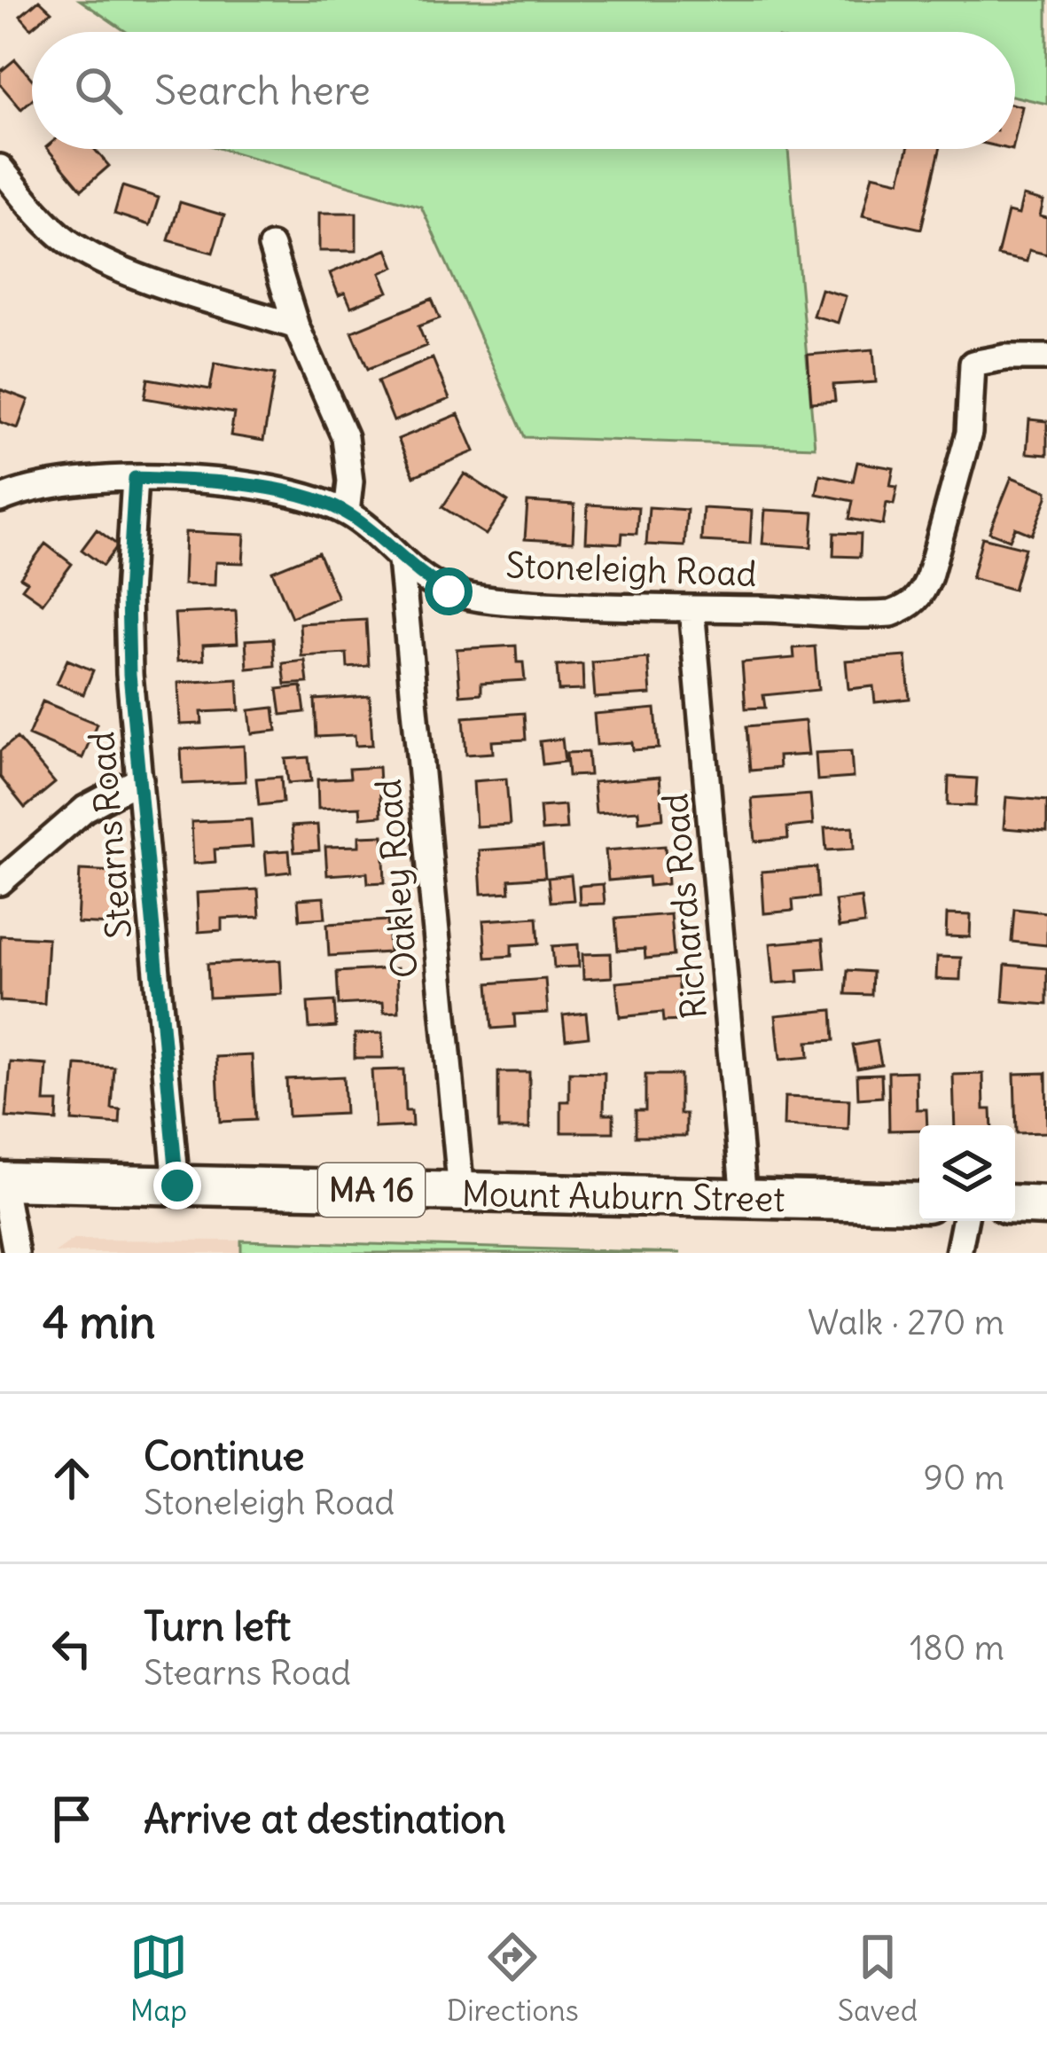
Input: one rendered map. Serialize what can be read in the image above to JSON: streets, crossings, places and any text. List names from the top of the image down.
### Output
{
  "streets": {
    "main road": ["MA 16", "Mount Auburn Street"],
    "street": [
      "Stoneleigh Road",
      "Stearns Road",
      "Oakley Road",
      "Richards Road"
    ]
  },
  "crossings": [
    ["Stoneleigh Road", "Stearns Road"],
    ["Stoneleigh Road", "Oakley Road"],
    ["Stoneleigh Road", "Richards Road"],
    ["Stearns Road", "Mount Auburn Street"],
    ["Oakley Road", "Mount Auburn Street"],
    ["Richards Road", "Mount Auburn Street"]
  ],
  "page": {
    "search": "Search here",
    "heading": ["4 min", "Walk · 270 m"],
    "list": [
      ["Continue", "Stoneleigh Road", "90 m"],
      ["Turn left", "Stearns Road", "180 m"],
      "Arrive at destination"
    ],
    "nav": ["Map", "Directions", "Saved"]
  }
}
